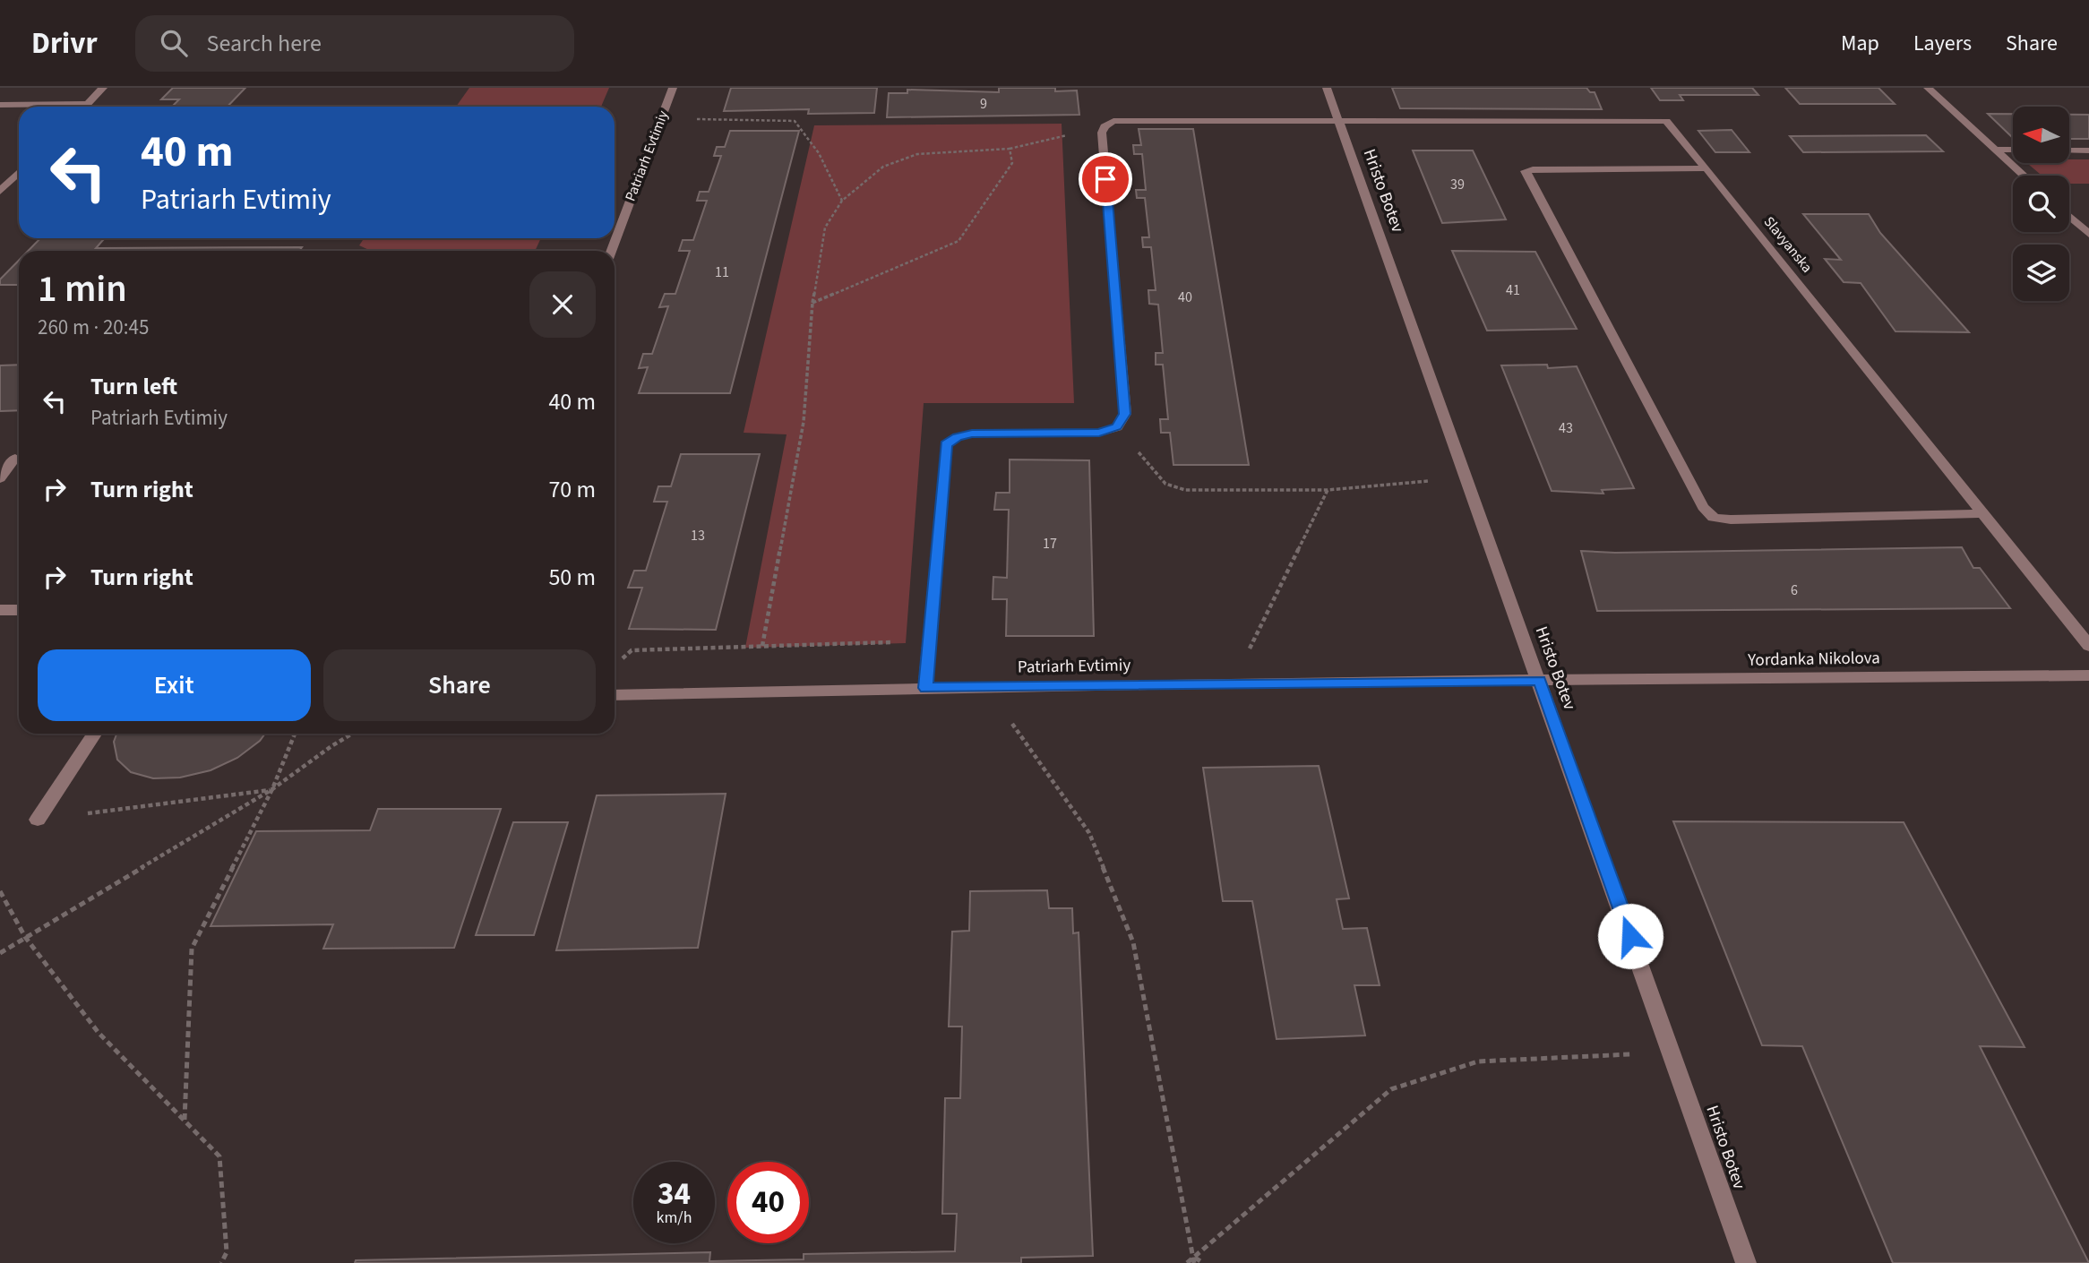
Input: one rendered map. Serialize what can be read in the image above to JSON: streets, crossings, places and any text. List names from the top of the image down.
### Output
{
  "streets": {
    "street": [
      "Patriarh Evtimiy",
      "Hristo Botev",
      "Slavyanska",
      "Yordanka Nikolova"
    ]
  },
  "crossings": [
    ["Patriarh Evtimiy", "Hristo Botev"],
    ["Patriarh Evtimiy", "Yordanka Nikolova"],
    ["Hristo Botev", "Slavyanska"],
    ["Hristo Botev", "Yordanka Nikolova"]
  ],
  "house_numbers": [
    "9",
    "39",
    "11",
    "41",
    "40",
    "43",
    "13",
    "17",
    "6"
  ],
  "north": "left",
  "page": {
    "header": "Drivr",
    "search": "Search here",
    "nav": ["Map", "Layers", "Share"],
    "turn": ["40 m", "Patriarh Evtimiy"],
    "heading": ["1 min", "260 m · 20:45"],
    "list": [
      {
        "name": "Turn left",
        "note": "Patriarh Evtimiy",
        "value": "40 m"
      },
      {
        "name": "Turn right",
        "value": "70 m"
      },
      {
        "name": "Turn right",
        "value": "50 m"
      }
    ],
    "buttons": ["Exit", "Share"],
    "speed": "34 km/h",
    "limit": "40"
  }
}
